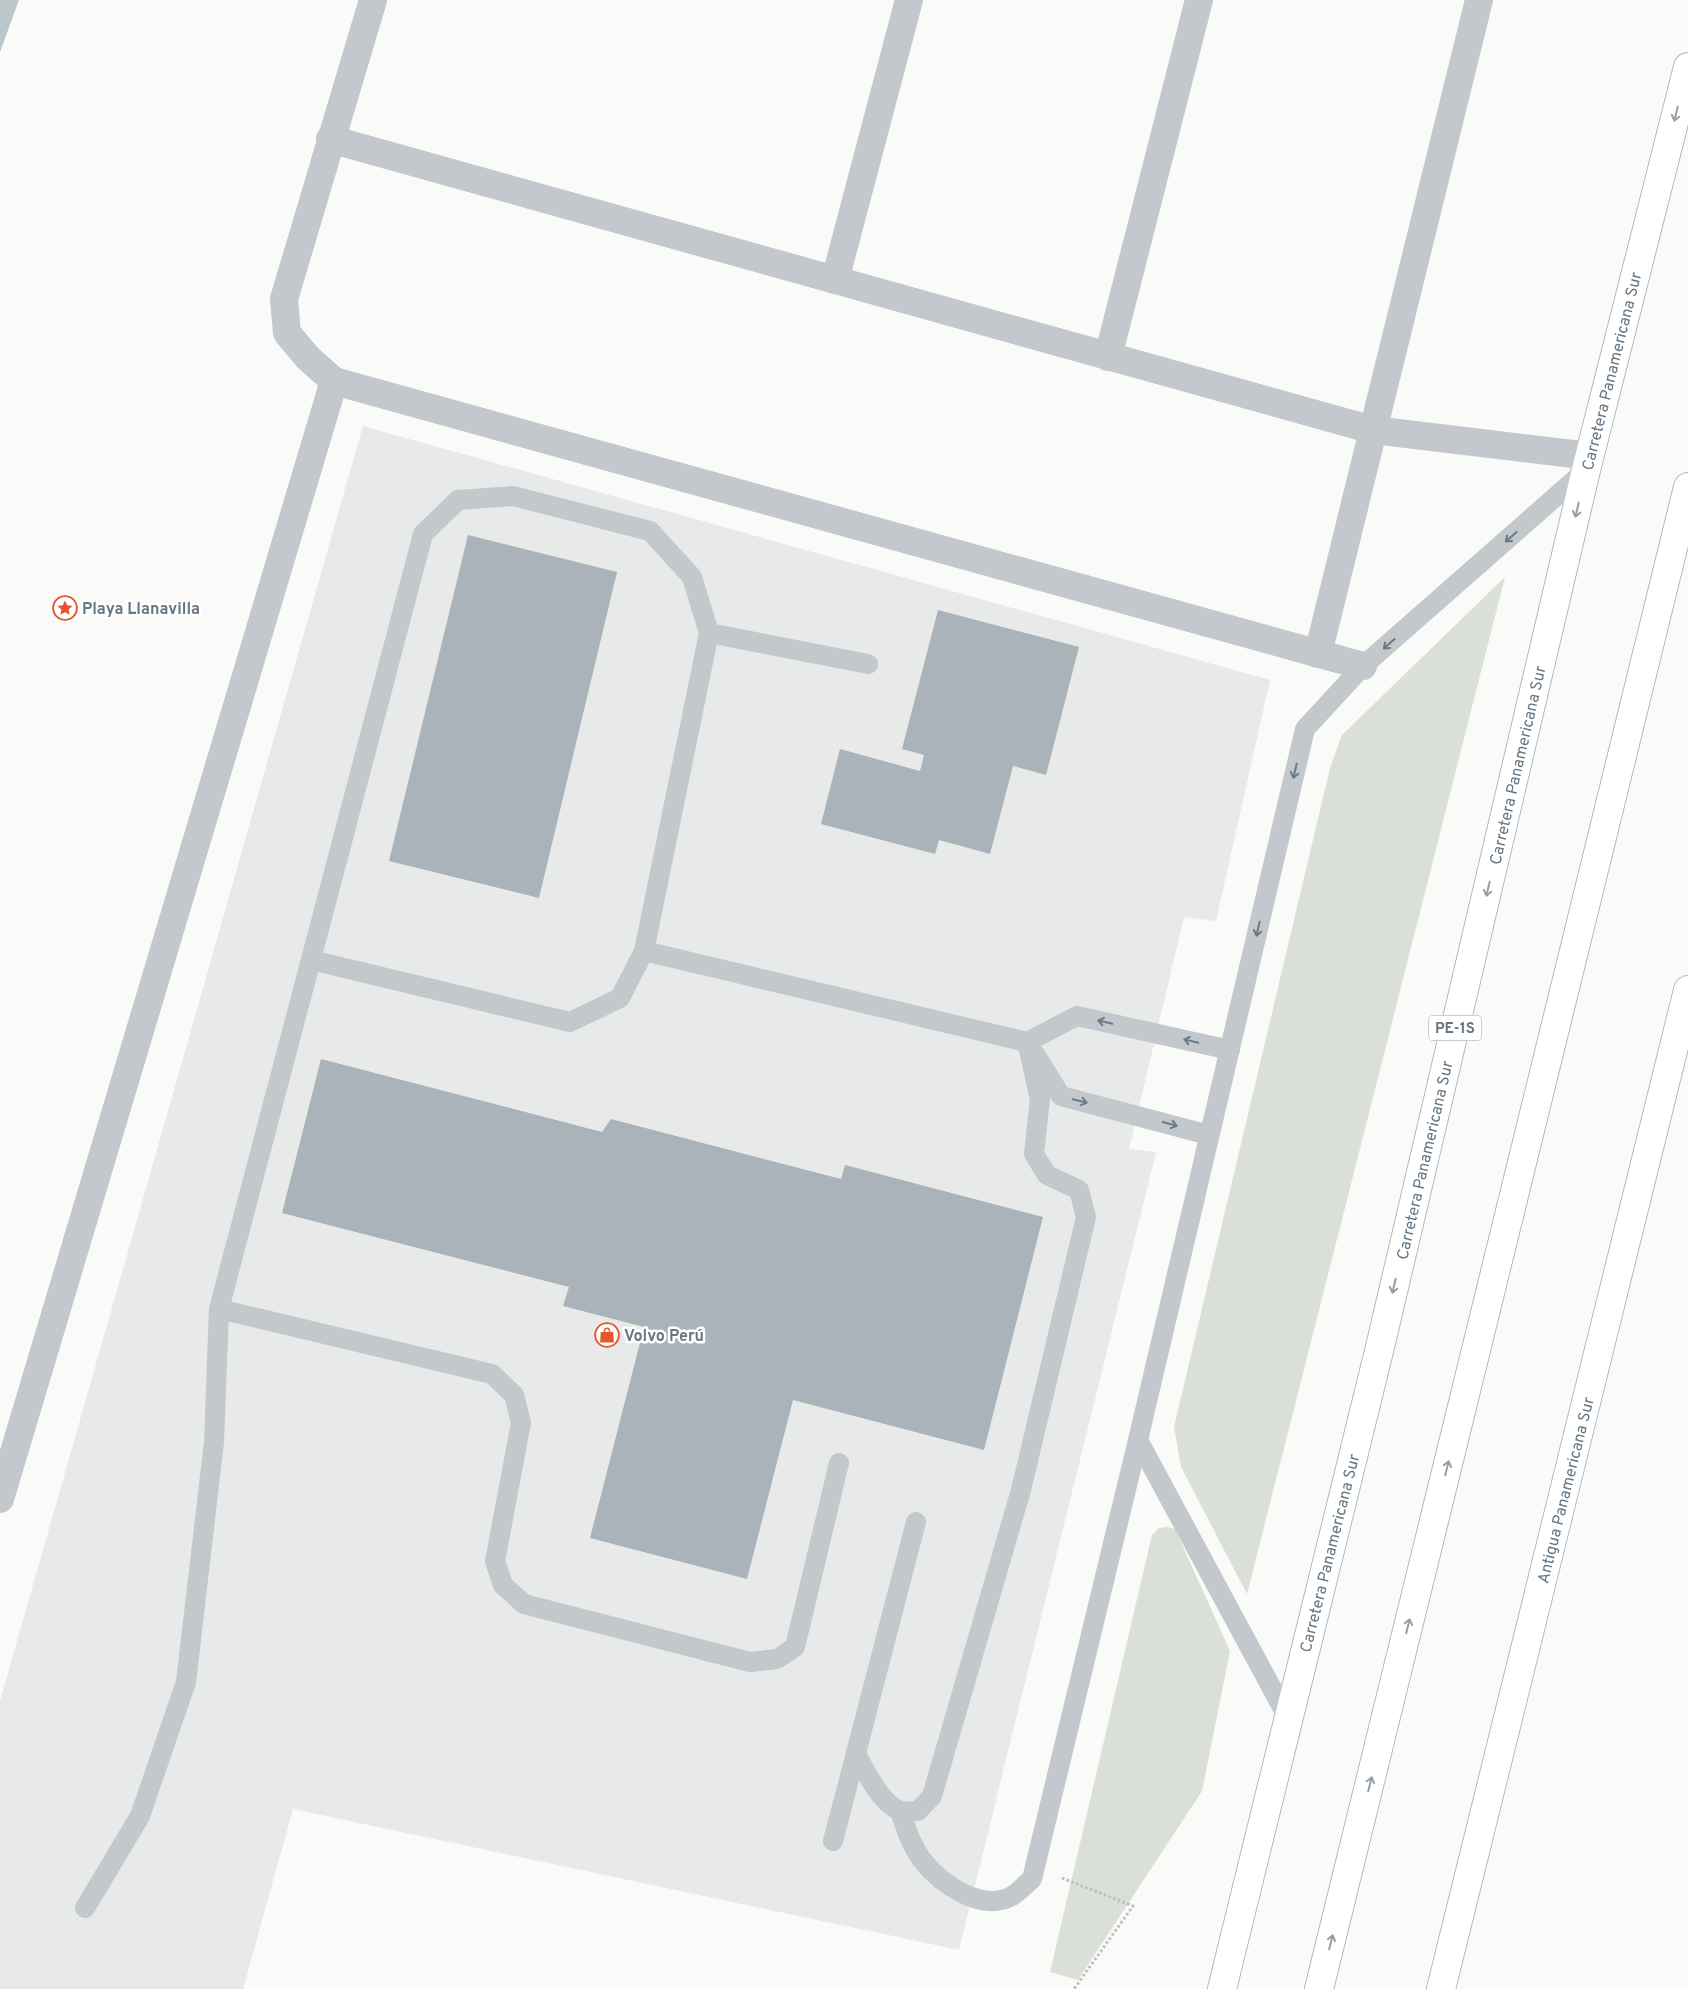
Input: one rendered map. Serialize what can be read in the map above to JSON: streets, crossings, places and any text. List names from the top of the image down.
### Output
{
  "streets": {
    "main road": ["Carretera Panamericana Sur", "PE-1S", "Antigua Panamericana Sur"]
  },
  "places": {
    "place": ["Playa Llanavilla"],
    "shop": ["Volvo Perú"]
  }
}
